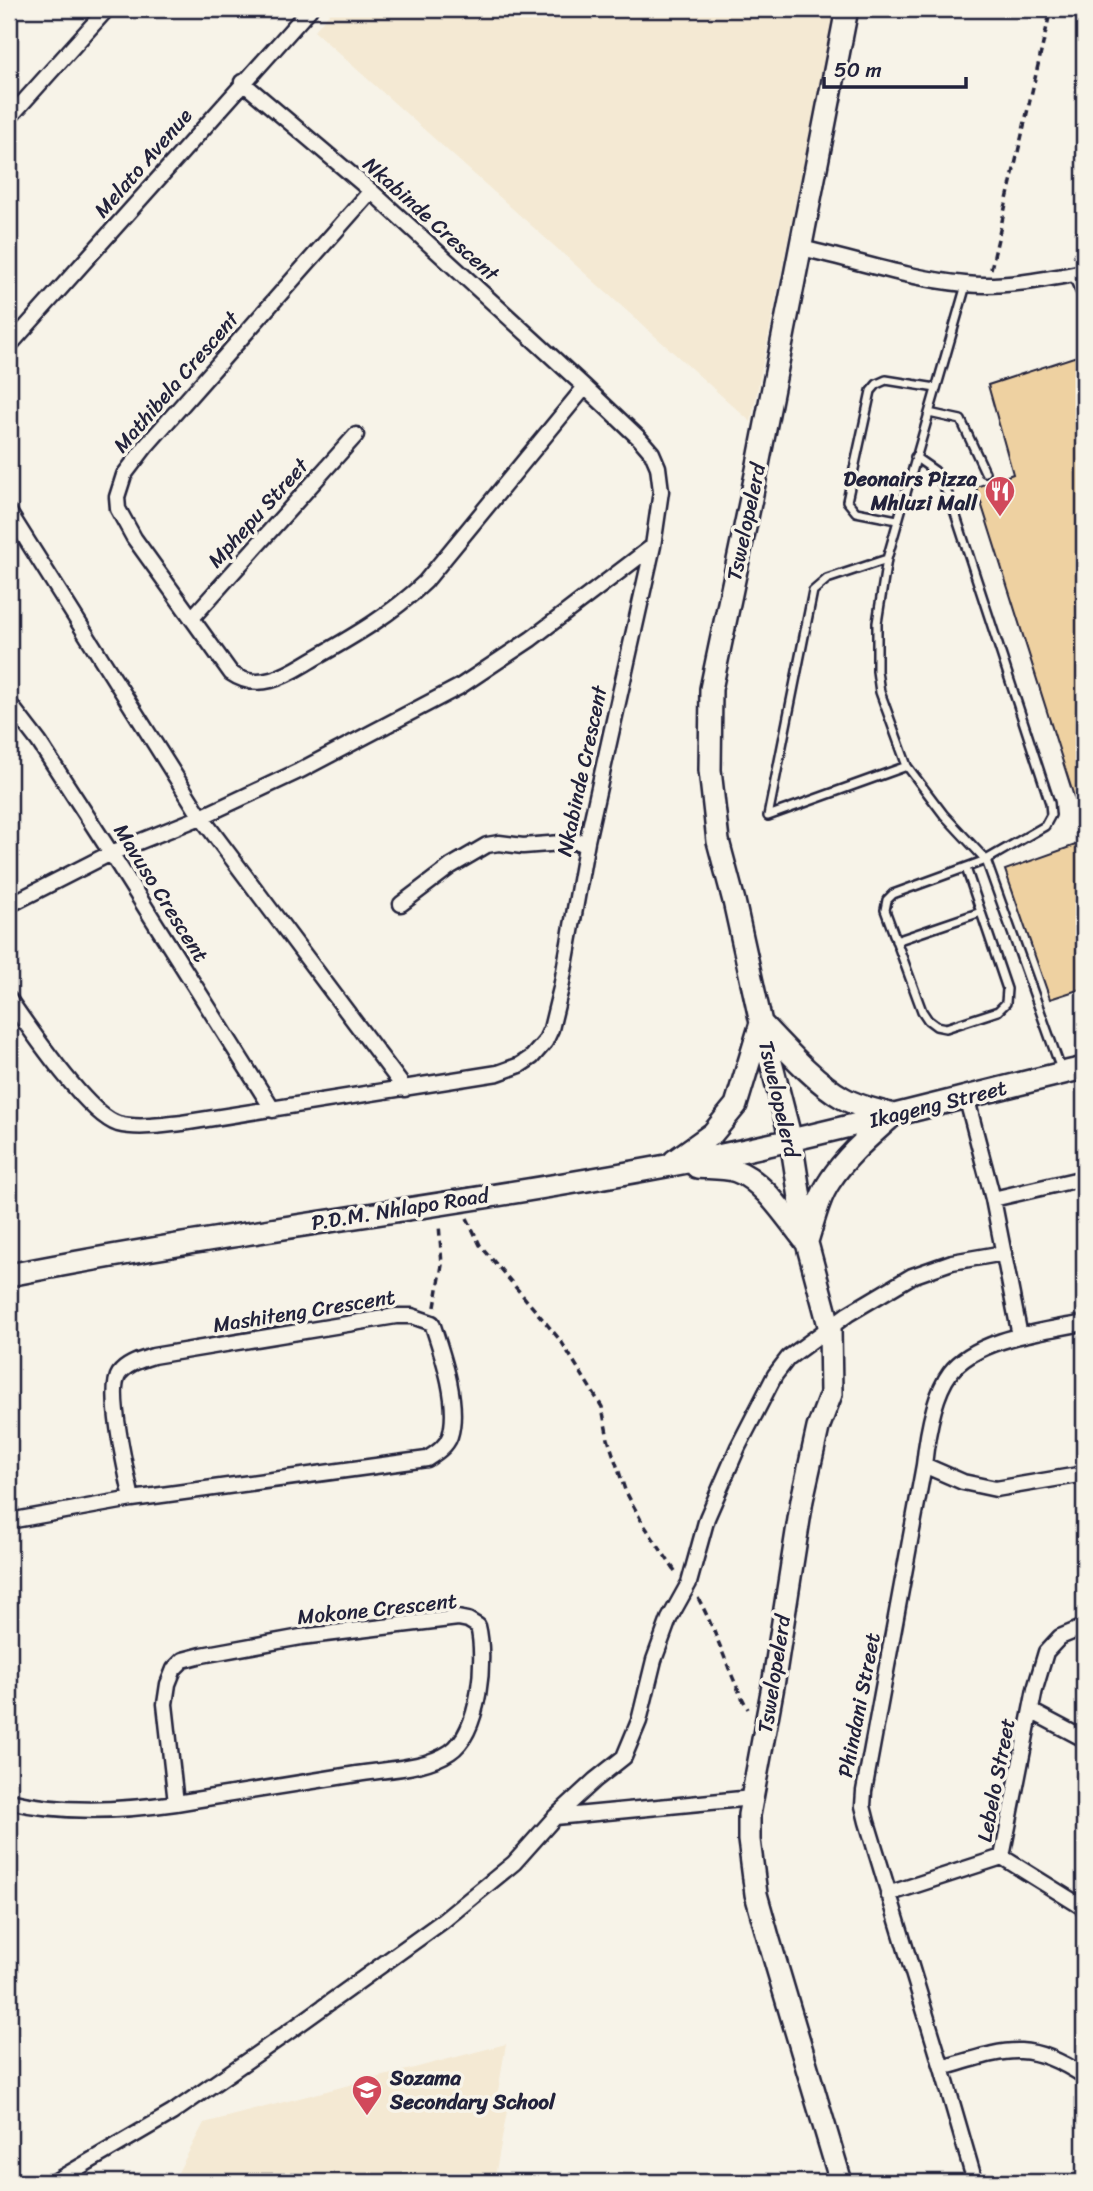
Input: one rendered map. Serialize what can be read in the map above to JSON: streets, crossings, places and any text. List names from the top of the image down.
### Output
{
  "streets": {
    "street": [
      "Melato Avenue",
      "Nkabinde Crescent",
      "Mathibela Crescent",
      "Mphepu Street",
      "Tswelopelerd",
      "Mavuso Crescent",
      "Ikageng Street",
      "P.D.M. Nhlapo Road",
      "Mashiteng Crescent",
      "Mokone Crescent",
      "Phindani Street",
      "Lebelo Street"
    ]
  },
  "crossings": [
    ["Melato Avenue", "Nkabinde Crescent"],
    ["Nkabinde Crescent", "Mathibela Crescent"],
    ["Nkabinde Crescent", "Mavuso Crescent"],
    ["Mathibela Crescent", "Mphepu Street"],
    ["Tswelopelerd", "Ikageng Street"],
    ["Tswelopelerd", "P.D.M. Nhlapo Road"],
    ["Ikageng Street", "P.D.M. Nhlapo Road"]
  ],
  "places": {
    "restaurant": ["Deonairs Pizza Mhluzi Mall"],
    "school or university": ["Sozama Secondary School"]
  },
  "scale_bar": "50 m"
}
